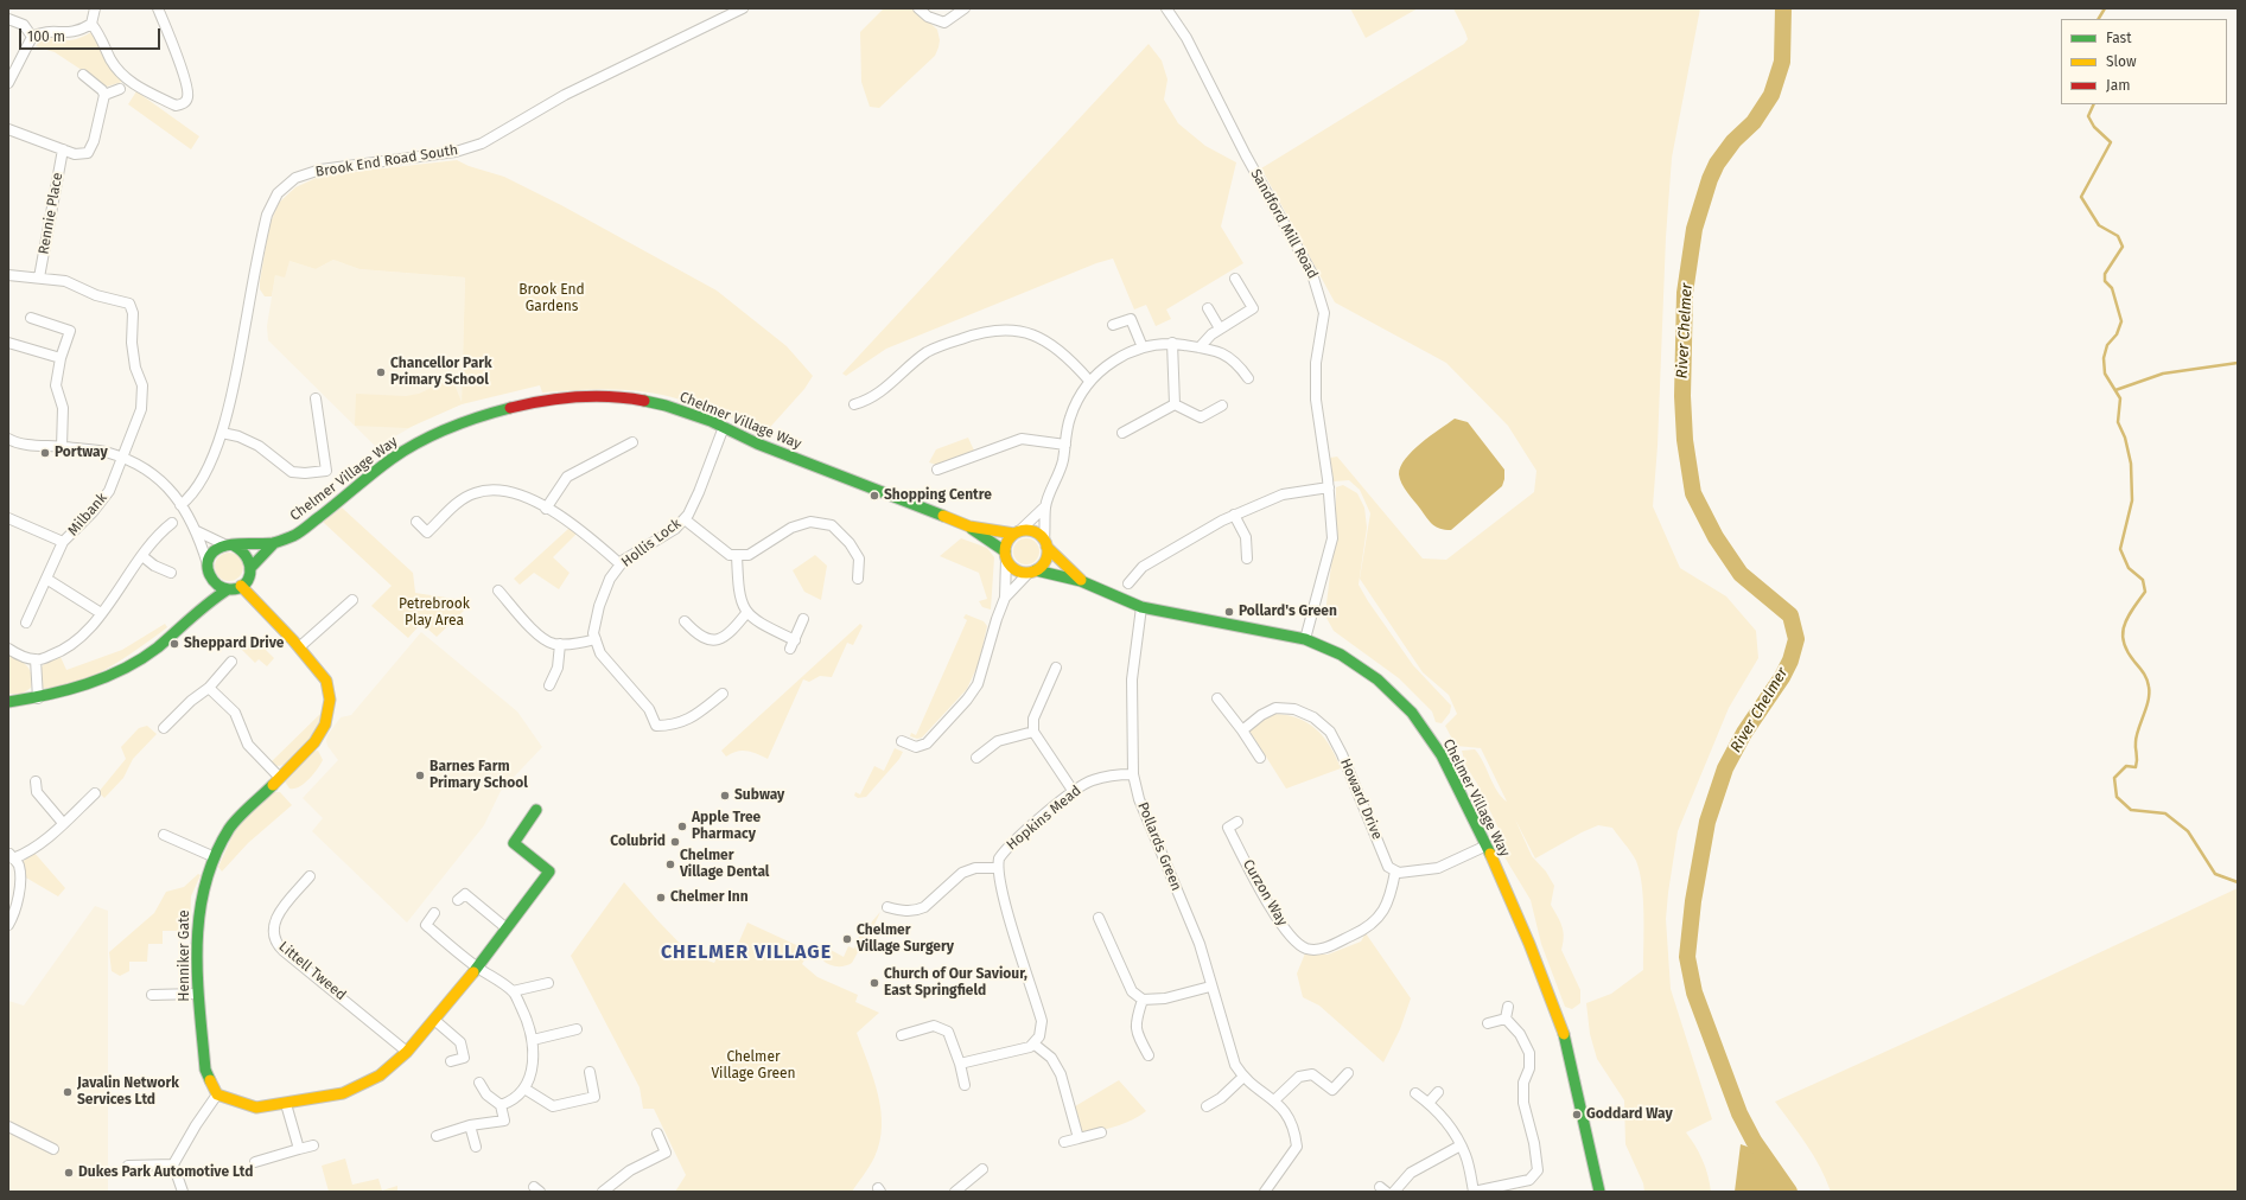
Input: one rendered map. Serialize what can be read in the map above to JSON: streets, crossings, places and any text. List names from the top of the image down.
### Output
{
  "streets": {
    "street": [
      "Brook End Road South",
      "Rennie Place",
      "Sandford Mill Road",
      "Chelmer Village Way",
      "Milbank",
      "Hollis Lock",
      "Howard Drive",
      "Hopkins Mead",
      "Pollards Green",
      "Curzon Way",
      "Henniker Gate",
      "Littell Tweed"
    ]
  },
  "crossings": [
    ["Rennie Place", "Milbank"],
    ["Sandford Mill Road", "Chelmer Village Way"],
    ["Chelmer Village Way", "Hollis Lock"],
    ["Chelmer Village Way", "Pollards Green"],
    ["Chelmer Village Way", "Henniker Gate"],
    ["Howard Drive", "Curzon Way"],
    ["Hopkins Mead", "Pollards Green"]
  ],
  "districts": ["CHELMER VILLAGE"],
  "water": ["River Chelmer"],
  "parks": ["Brook End Gardens", "Petrebrook Play Area", "Chelmer Village Green"],
  "places": [
    "Chancellor Park Primary School",
    "Portway",
    "Shopping Centre",
    "Pollard's Green",
    "Sheppard Drive",
    "Barnes Farm Primary School",
    "Subway",
    "Apple Tree Pharmacy",
    "Colubrid",
    "Chelmer Village Dental",
    "Chelmer Inn",
    "Chelmer Village Surgery",
    "Church of Our Saviour, East Springfield",
    "Javalin Network Services Ltd",
    "Goddard Way",
    "Dukes Park Automotive Ltd"
  ],
  "legend": ["Fast", "Slow", "Jam"],
  "scale_bar": "100 m"
}
